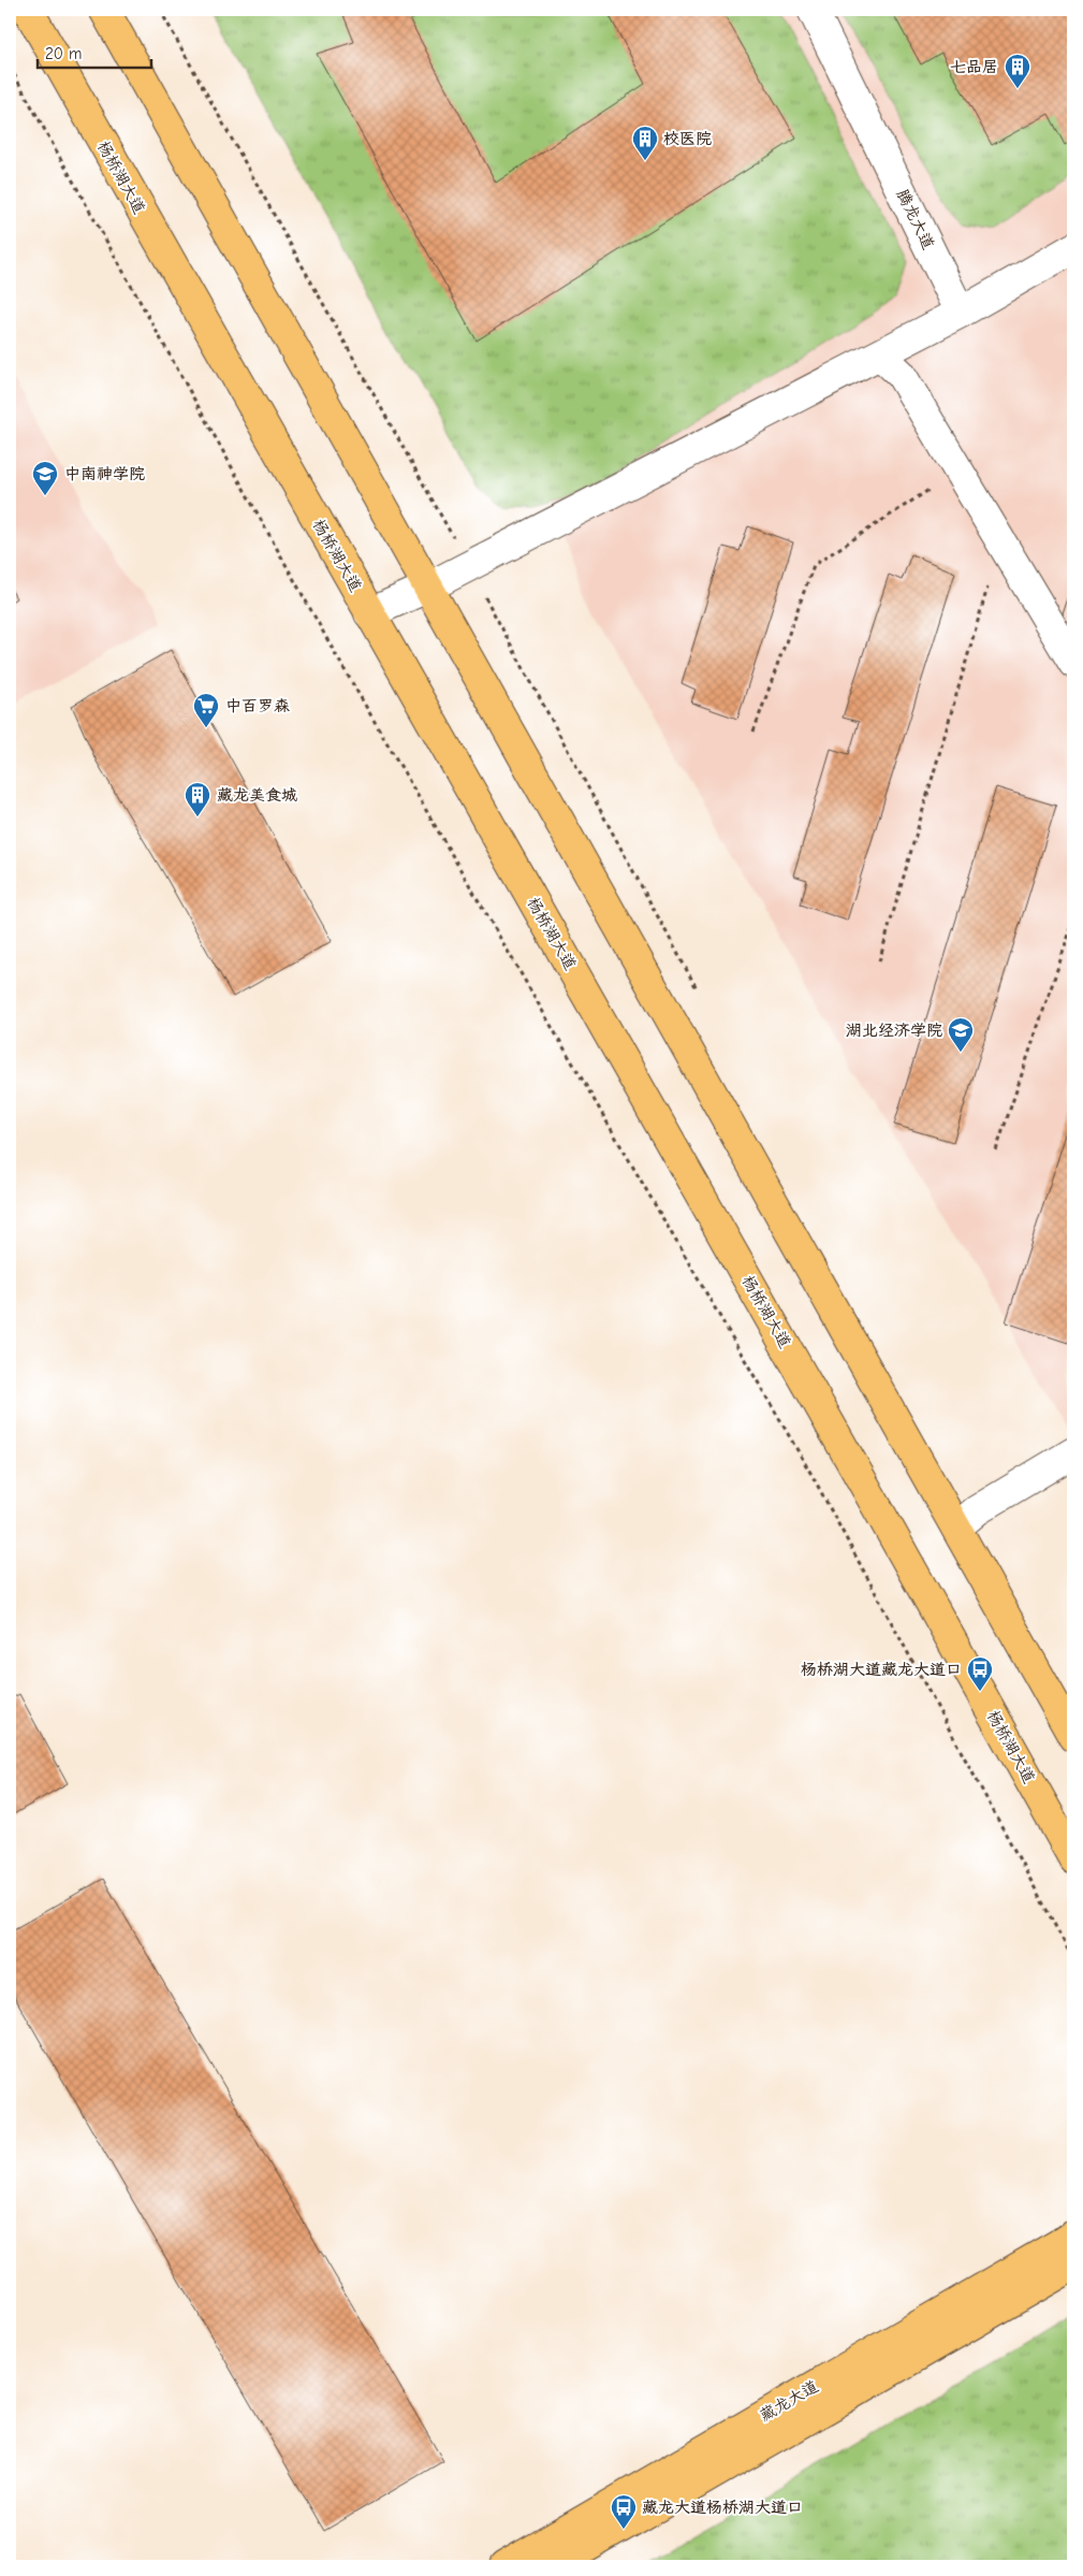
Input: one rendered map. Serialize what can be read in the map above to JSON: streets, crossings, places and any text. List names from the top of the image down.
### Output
{
  "streets": {
    "main road": ["杨桥湖大道", "藏龙大道"],
    "street": ["腾龙大道"]
  },
  "places": {
    "building": ["七品居", "校医院", "藏龙美食城"],
    "school or university": ["中南神学院", "湖北经济学院"],
    "supermarket": ["中百罗森"],
    "bus stop": ["杨桥湖大道藏龙大道口", "藏龙大道杨桥湖大道口"]
  },
  "scale_bar": "20 m"
}
